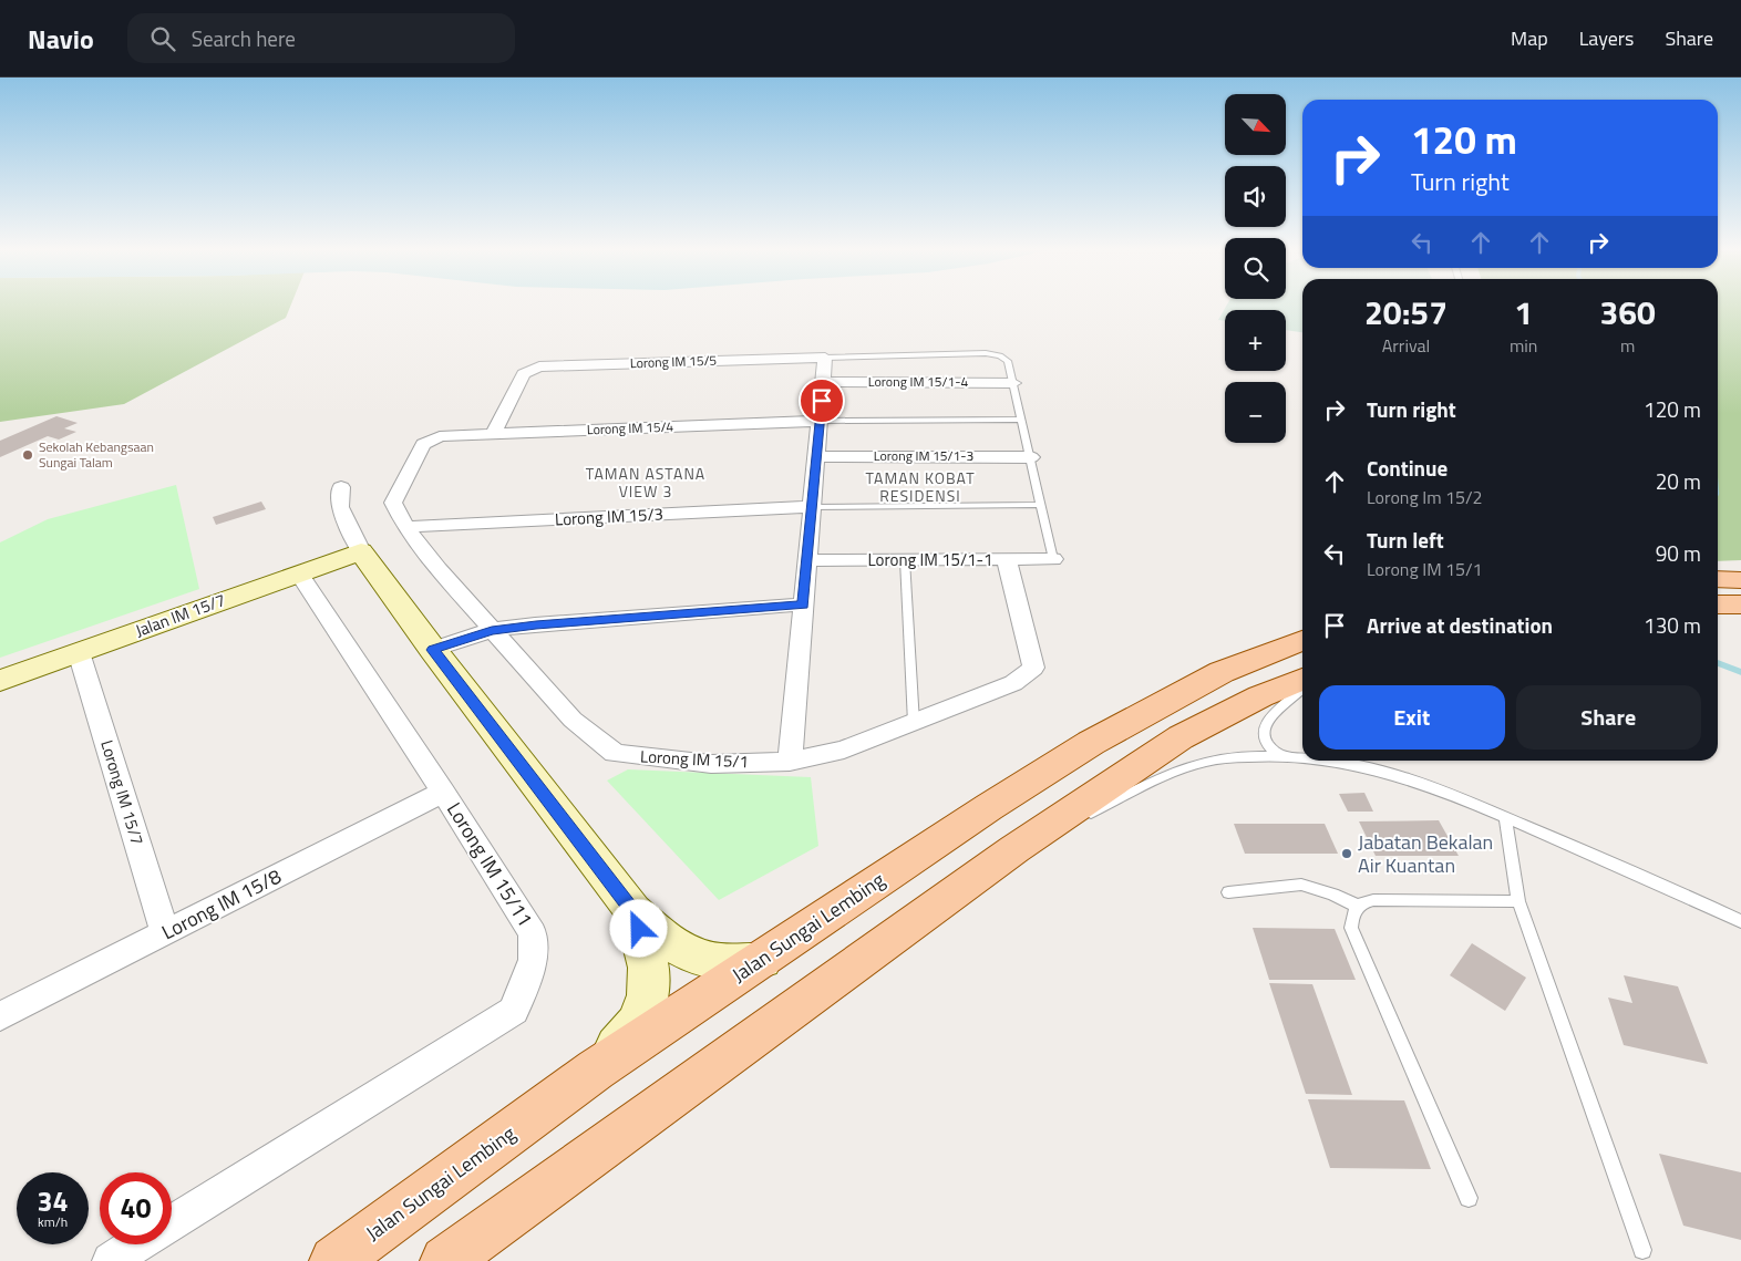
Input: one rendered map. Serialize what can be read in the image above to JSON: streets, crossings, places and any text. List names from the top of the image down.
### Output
{
  "streets": {
    "main road": ["Jalan Sungai Lembing"],
    "street": [
      "Lorong IM 15/5",
      "Lorong IM 15/1-4",
      "Lorong IM 15/4",
      "Lorong IM 15/1-3",
      "Lorong IM 15/3",
      "Lorong IM 15/1-1",
      "Jalan IM 15/7",
      "Lorong IM 15/1",
      "Lorong IM 15/7",
      "Lorong IM 15/11",
      "Lorong IM 15/8"
    ]
  },
  "crossings": [
    ["Lorong IM 15/5", "Lorong IM 15/4"],
    ["Lorong IM 15/4", "Lorong IM 15/1"],
    ["Lorong IM 15/3", "Lorong IM 15/1"],
    ["Lorong IM 15/1-1", "Lorong IM 15/1"],
    ["Jalan IM 15/7", "Lorong IM 15/7"],
    ["Jalan IM 15/7", "Lorong IM 15/11"],
    ["Lorong IM 15/7", "Lorong IM 15/8"],
    ["Lorong IM 15/11", "Lorong IM 15/8"]
  ],
  "districts": ["TAMAN ASTANA VIEW 3", "TAMAN KOBAT RESIDENSI"],
  "places": ["Sekolah Kebangsaan Sungai Talam", "Jabatan Bekalan Air Kuantan"],
  "north": "bottom right",
  "page": {
    "header": "Navio",
    "search": "Search here",
    "nav": ["Map", "Layers", "Share"],
    "map_buttons": ["+", "−"],
    "turn": ["120 m", "Turn right"],
    "eta": [
      "20:57",
      "Arrival",
      "1",
      "min",
      "360",
      "m"
    ],
    "list": [
      {
        "name": "Turn right",
        "value": "120 m"
      },
      {
        "name": "Continue",
        "note": "Lorong Im 15/2",
        "value": "20 m"
      },
      {
        "name": "Turn left",
        "note": "Lorong IM 15/1",
        "value": "90 m"
      },
      {
        "name": "Arrive at destination",
        "value": "130 m"
      }
    ],
    "buttons": ["Exit", "Share"],
    "speed": "34 km/h",
    "limit": "40"
  }
}
